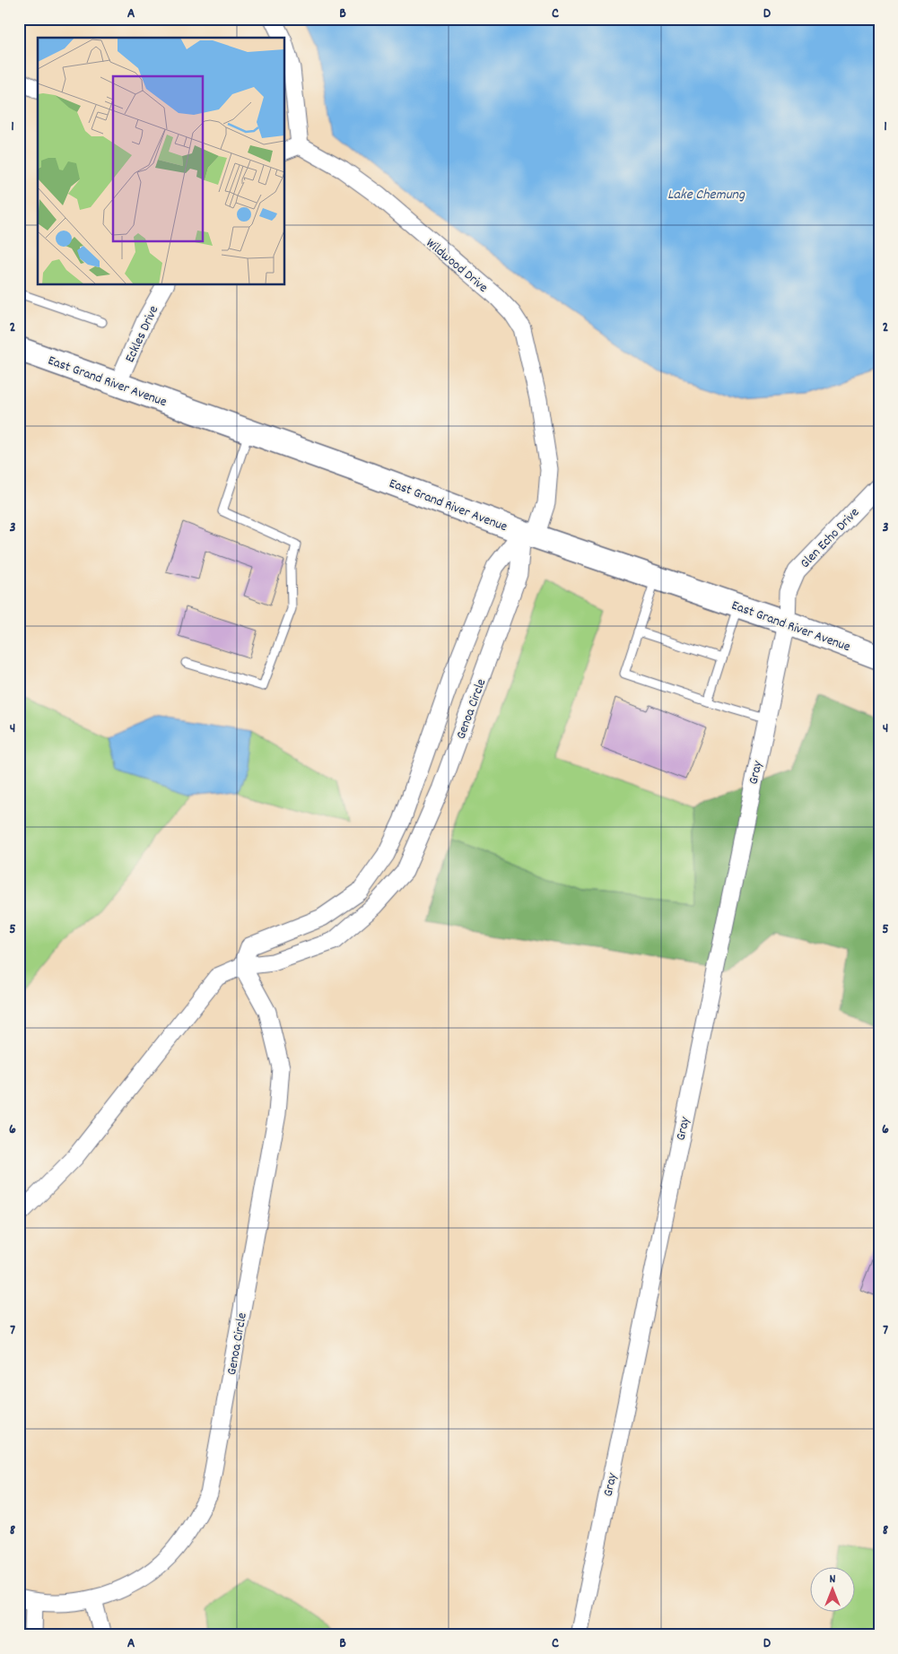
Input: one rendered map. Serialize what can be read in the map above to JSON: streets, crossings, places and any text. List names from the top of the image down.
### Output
{
  "streets": {
    "main road": ["East Grand River Avenue"],
    "street": [
      "Wildwood Drive",
      "Eckles Drive",
      "Glen Echo Drive",
      "Genoa Circle",
      "Gray"
    ]
  },
  "crossings": [
    ["Wildwood Drive", "East Grand River Avenue"],
    ["Wildwood Drive", "Genoa Circle"],
    ["Eckles Drive", "East Grand River Avenue"],
    ["East Grand River Avenue", "Glen Echo Drive"],
    ["East Grand River Avenue", "Genoa Circle"],
    ["East Grand River Avenue", "Gray"],
    ["Glen Echo Drive", "Gray"]
  ],
  "water": ["Lake Chemung"],
  "north": "top",
  "grid": {
    "columns": [
      "A",
      "B",
      "C",
      "D"
    ],
    "rows": [
      "1",
      "2",
      "3",
      "4",
      "5",
      "6",
      "7",
      "8"
    ]
  }
}
